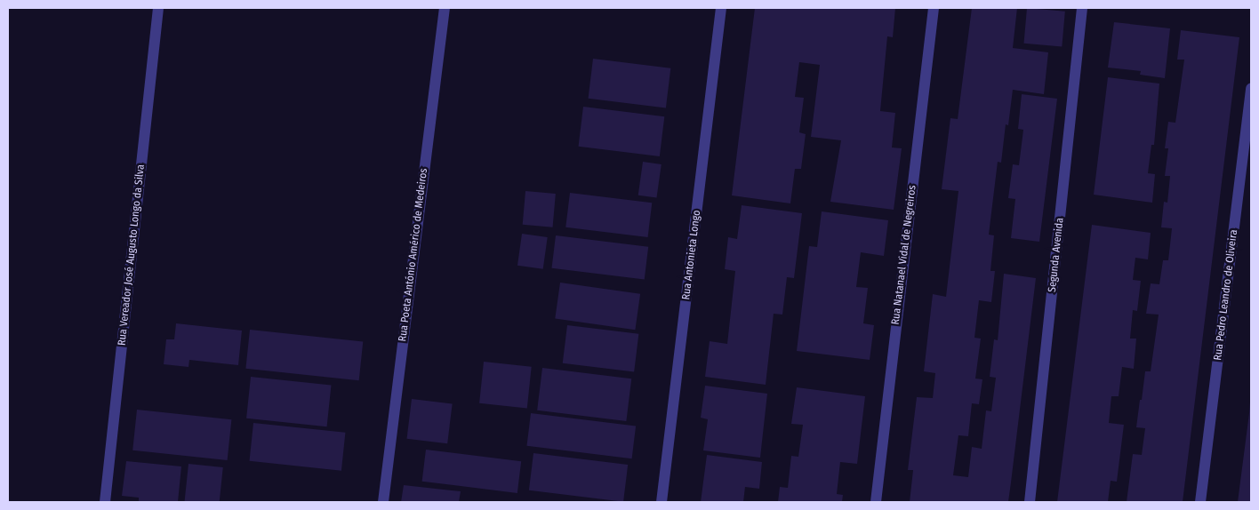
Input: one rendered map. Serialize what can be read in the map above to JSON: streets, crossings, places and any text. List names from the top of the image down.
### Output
{
  "streets": {
    "street": [
      "Rua Vereador José Augusto Longo da Silva",
      "Rua Poeta António Américo de Medeiros",
      "Rua Antonieta Longo",
      "Rua Natanael Vidal de Negreiros",
      "Segunda Avenida",
      "Rua Pedro Leandro de Oliveira"
    ]
  }
}
